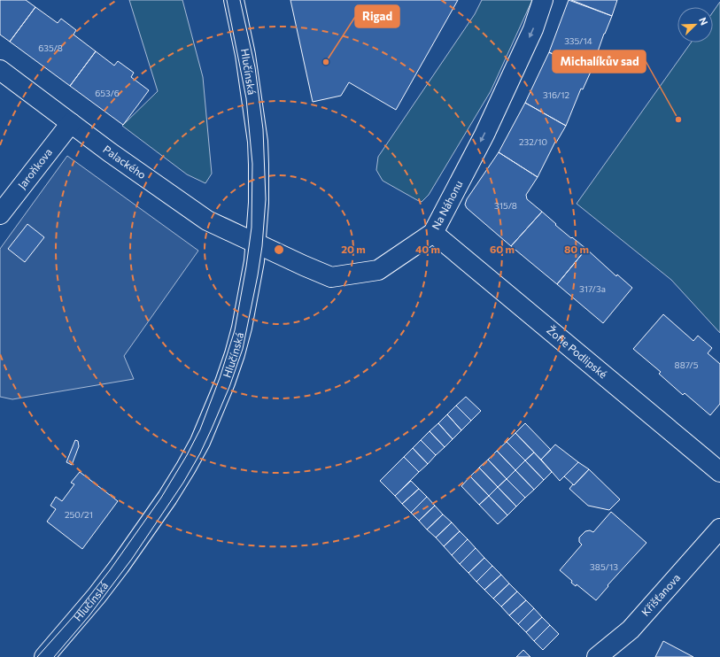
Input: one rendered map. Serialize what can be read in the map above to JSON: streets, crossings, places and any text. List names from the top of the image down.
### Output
{
  "streets": {
    "street": [
      "Hlučínská",
      "Palackého",
      "Jaroňkova",
      "Na Náhonu",
      "Žofie Podlipské",
      "Křišťanova"
    ]
  },
  "crossings": [
    ["Hlučínská", "Palackého"],
    ["Hlučínská", "Na Náhonu"],
    ["Palackého", "Jaroňkova"],
    ["Palackého", "Na Náhonu"],
    ["Na Náhonu", "Žofie Podlipské"]
  ],
  "one_way": ["Na Náhonu"],
  "places": ["Rigad", "Michalíkův sad"],
  "house_numbers": [
    "335/14",
    "635/8",
    "653/6",
    "316/12",
    "232/10",
    "315/8",
    "317/3a",
    "887/5",
    "250/21",
    "385/13"
  ],
  "north": "top right",
  "rings": [
    "20 m",
    "40 m",
    "60 m",
    "80 m"
  ]
}
